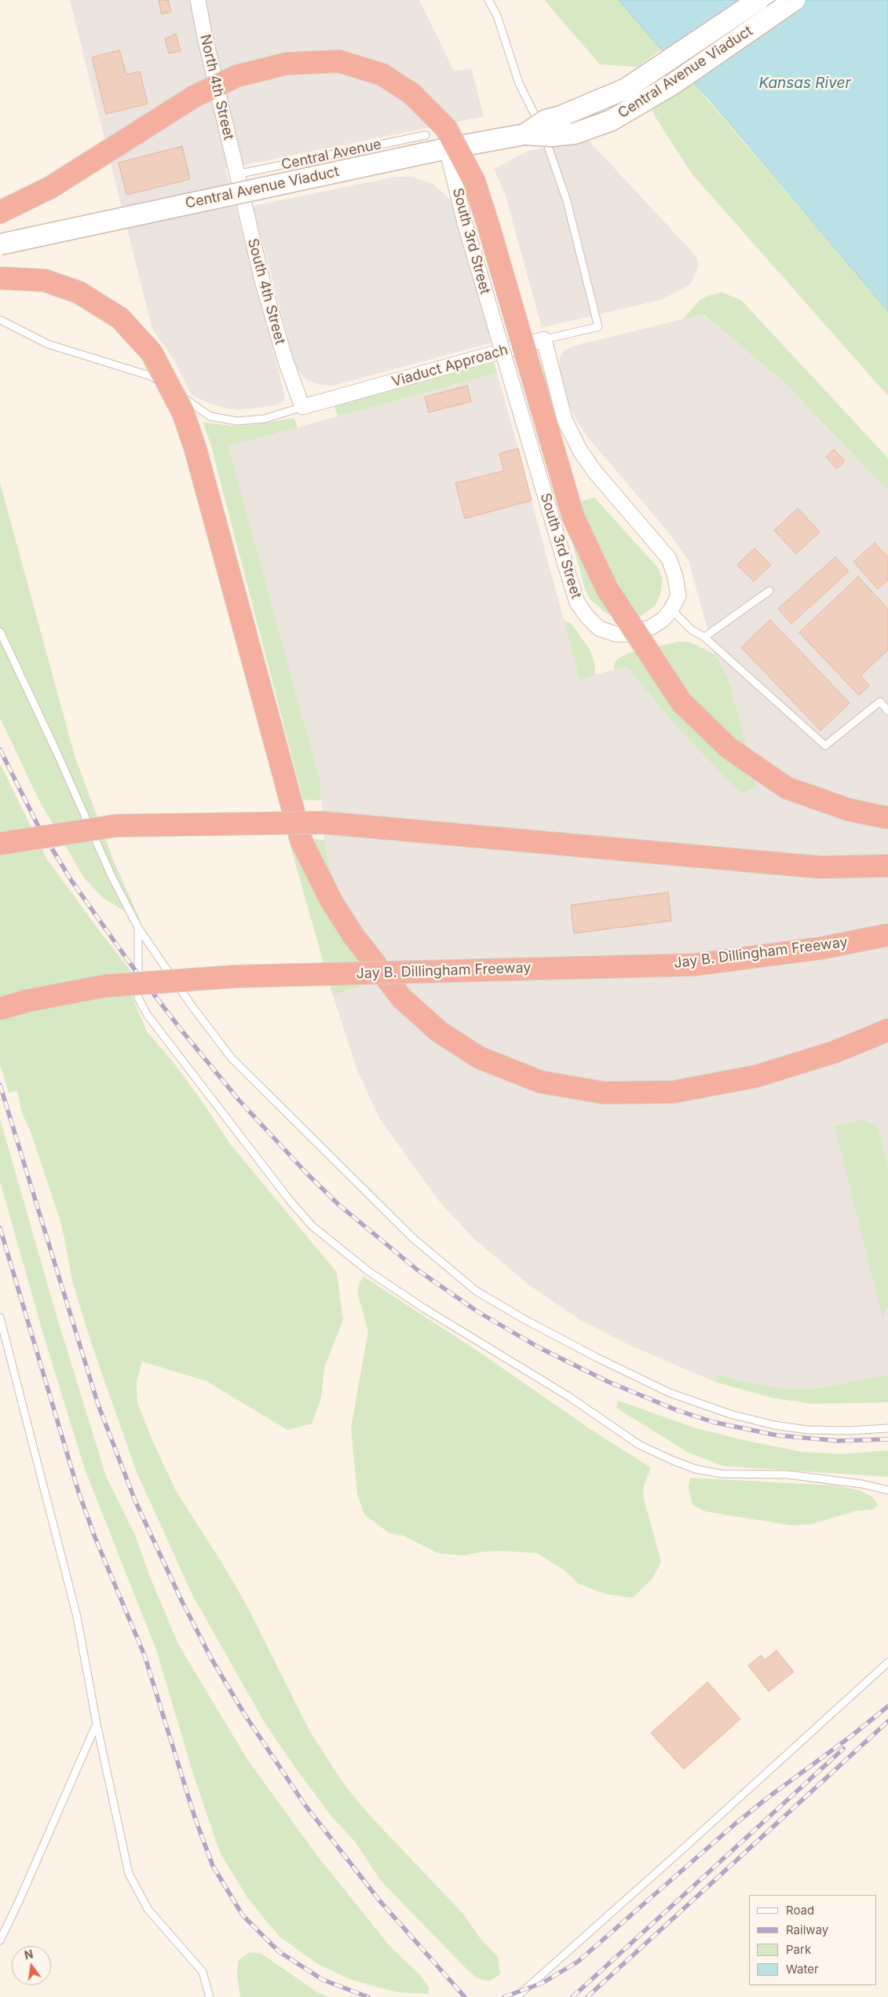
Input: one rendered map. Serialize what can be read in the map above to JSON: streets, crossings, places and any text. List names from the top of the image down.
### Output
{
  "streets": {
    "highway": ["Jay B. Dillingham Freeway"],
    "main road": ["Central Avenue Viaduct"],
    "street": [
      "North 4th Street",
      "South 3rd Street",
      "South 4th Street",
      "Viaduct Approach"
    ],
    "lane": ["Central Avenue"]
  },
  "crossings": [
    ["Central Avenue Viaduct", "South 3rd Street"],
    ["North 4th Street", "Central Avenue"],
    ["North 4th Street", "South 4th Street"],
    ["Central Avenue", "South 4th Street"],
    ["South 3rd Street", "Viaduct Approach"],
    ["South 4th Street", "Viaduct Approach"]
  ],
  "water": ["Kansas River"],
  "legend": [
    "Road",
    "Railway",
    "Park",
    "Water"
  ],
  "north": "top"
}
